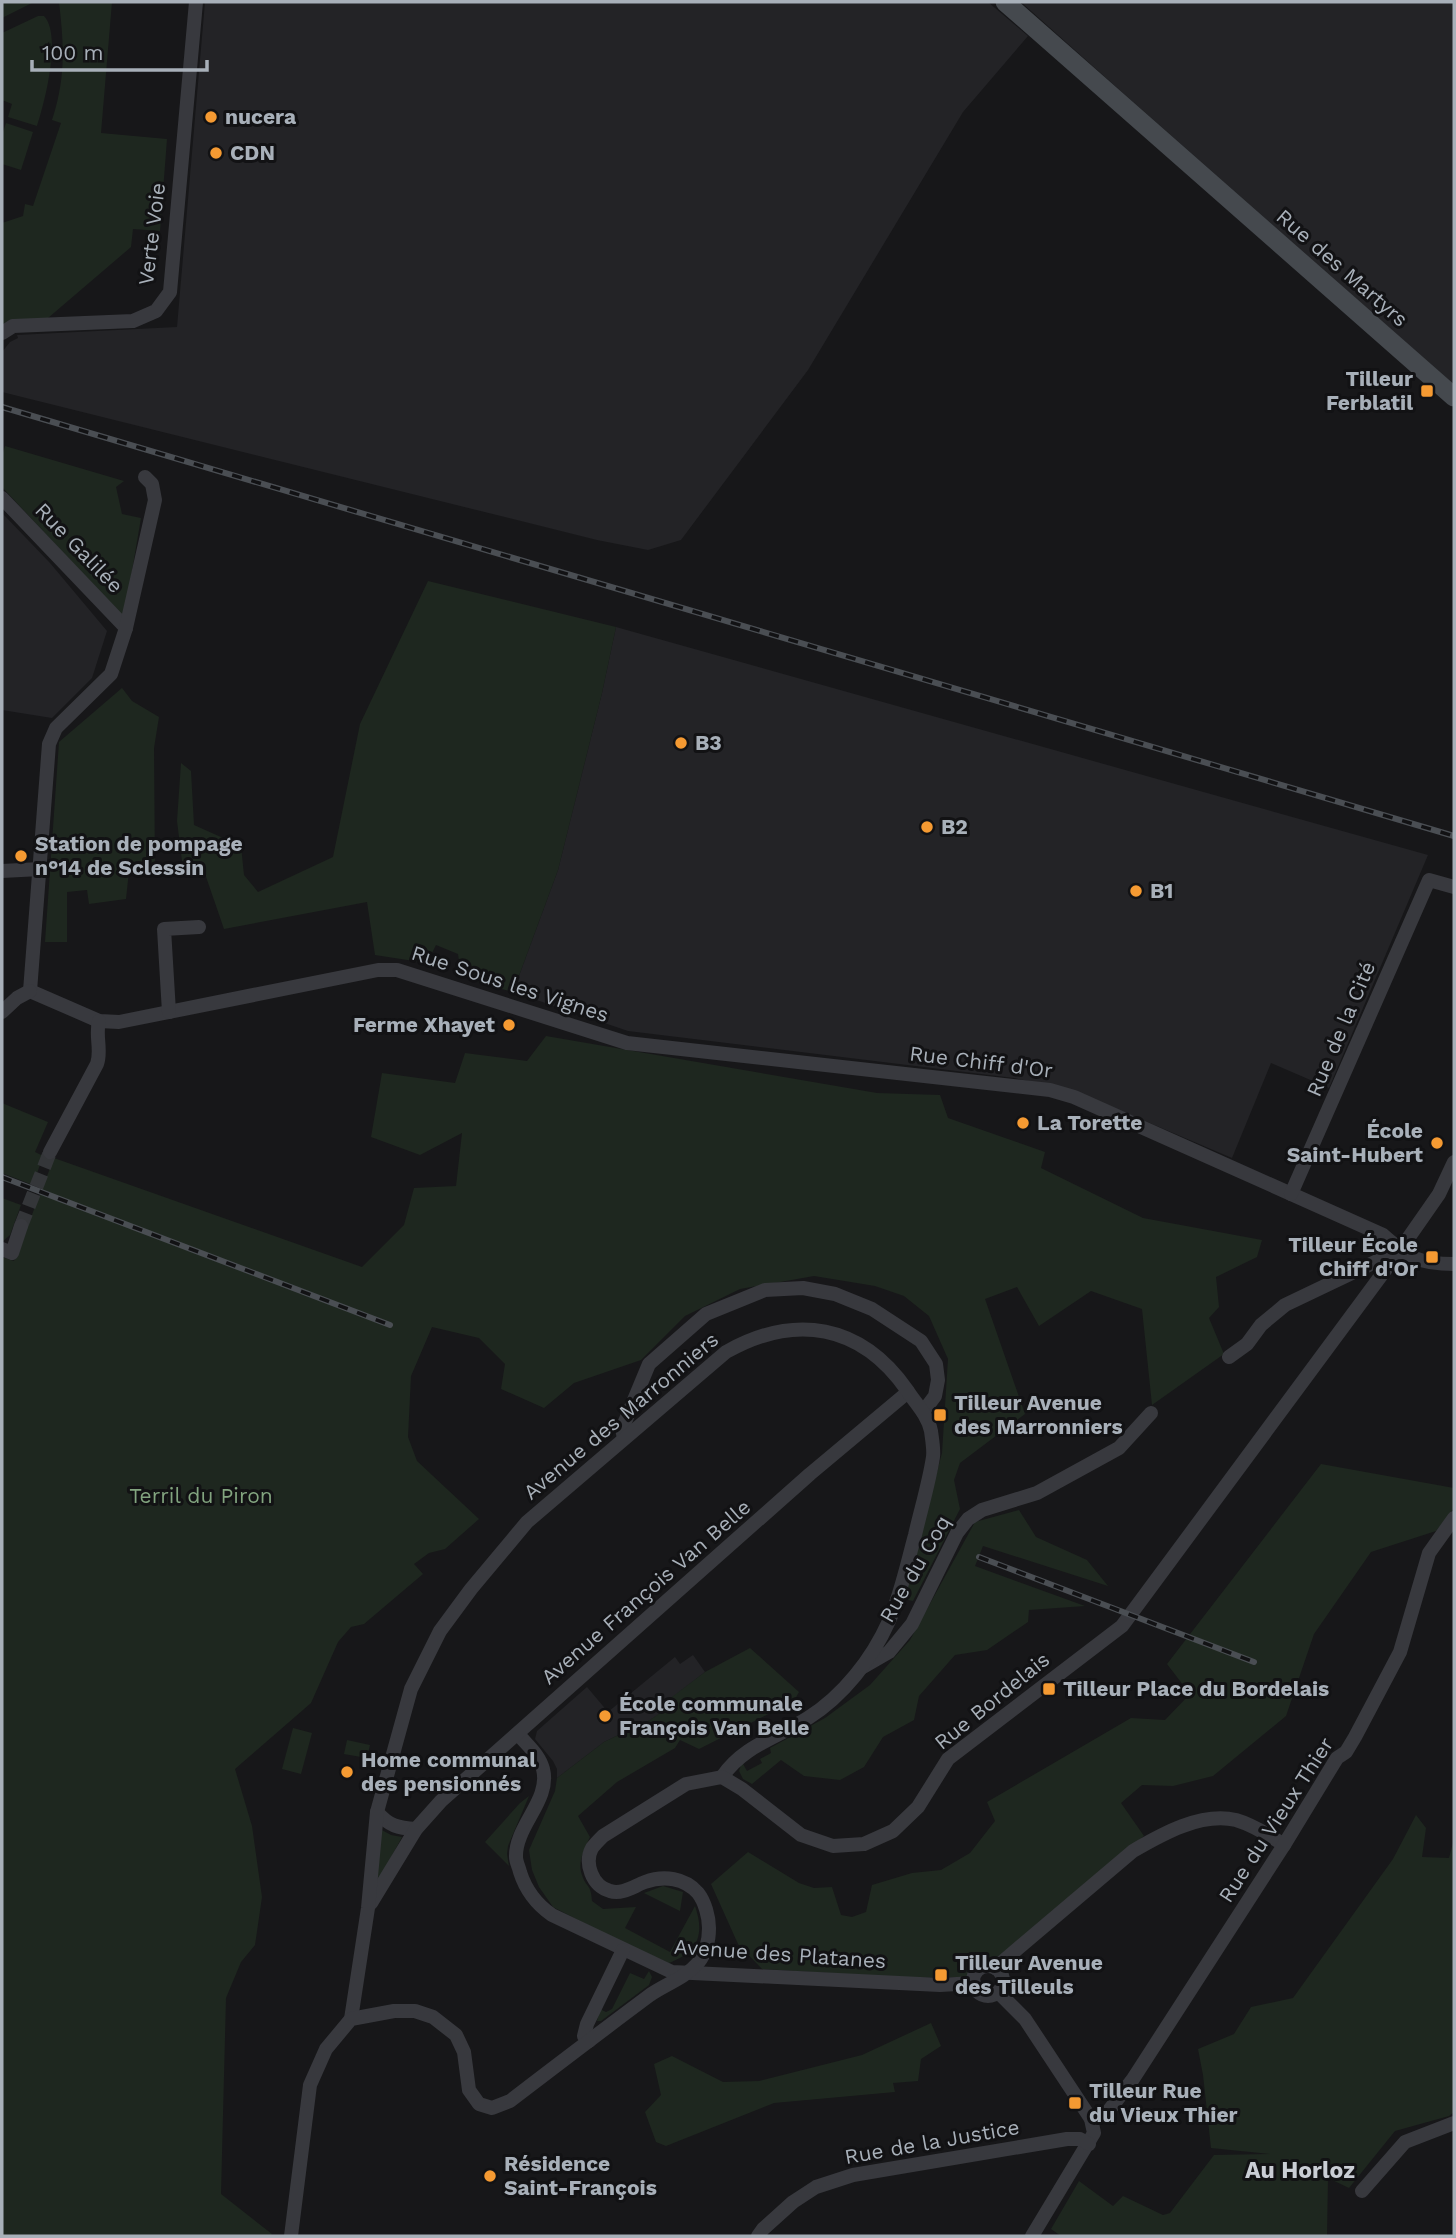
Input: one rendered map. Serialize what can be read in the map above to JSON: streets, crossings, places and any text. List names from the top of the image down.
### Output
{
  "streets": {
    "street": [
      "Verte Voie",
      "Rue des Martyrs",
      "Rue Galilée",
      "Rue Sous les Vignes",
      "Rue de la Cité",
      "Rue Chiff d'Or",
      "Avenue des Marronniers",
      "Rue du Coq",
      "Avenue François Van Belle",
      "Rue Bordelais",
      "Rue du Vieux Thier",
      "Avenue des Platanes",
      "Rue de la Justice"
    ]
  },
  "crossings": [
    ["Rue Galilée", "Rue Sous les Vignes"],
    ["Rue Sous les Vignes", "Rue Chiff d'Or"],
    ["Rue de la Cité", "Rue Chiff d'Or"],
    ["Rue Chiff d'Or", "Rue Bordelais"],
    ["Avenue des Marronniers", "Rue du Coq"],
    ["Avenue des Marronniers", "Avenue François Van Belle"],
    ["Avenue des Marronniers", "Rue Bordelais"],
    ["Avenue François Van Belle", "Avenue des Platanes"]
  ],
  "districts": ["Au Horloz"],
  "parks": ["Terril du Piron"],
  "places": {
    "other": [
      "nucera",
      "CDN",
      "B3",
      "B2",
      "Station de pompage n°14 de Sclessin",
      "B1",
      "Ferme Xhayet",
      "La Torette",
      "École Saint-Hubert",
      "École communale François Van Belle",
      "Home communal des pensionnés",
      "Résidence Saint-François"
    ],
    "transit": [
      "Tilleur Ferblatil",
      "Tilleur École Chiff d'Or",
      "Tilleur Avenue des Marronniers",
      "Tilleur Place du Bordelais",
      "Tilleur Avenue des Tilleuls",
      "Tilleur Rue du Vieux Thier"
    ]
  },
  "scale_bar": "100 m"
}
